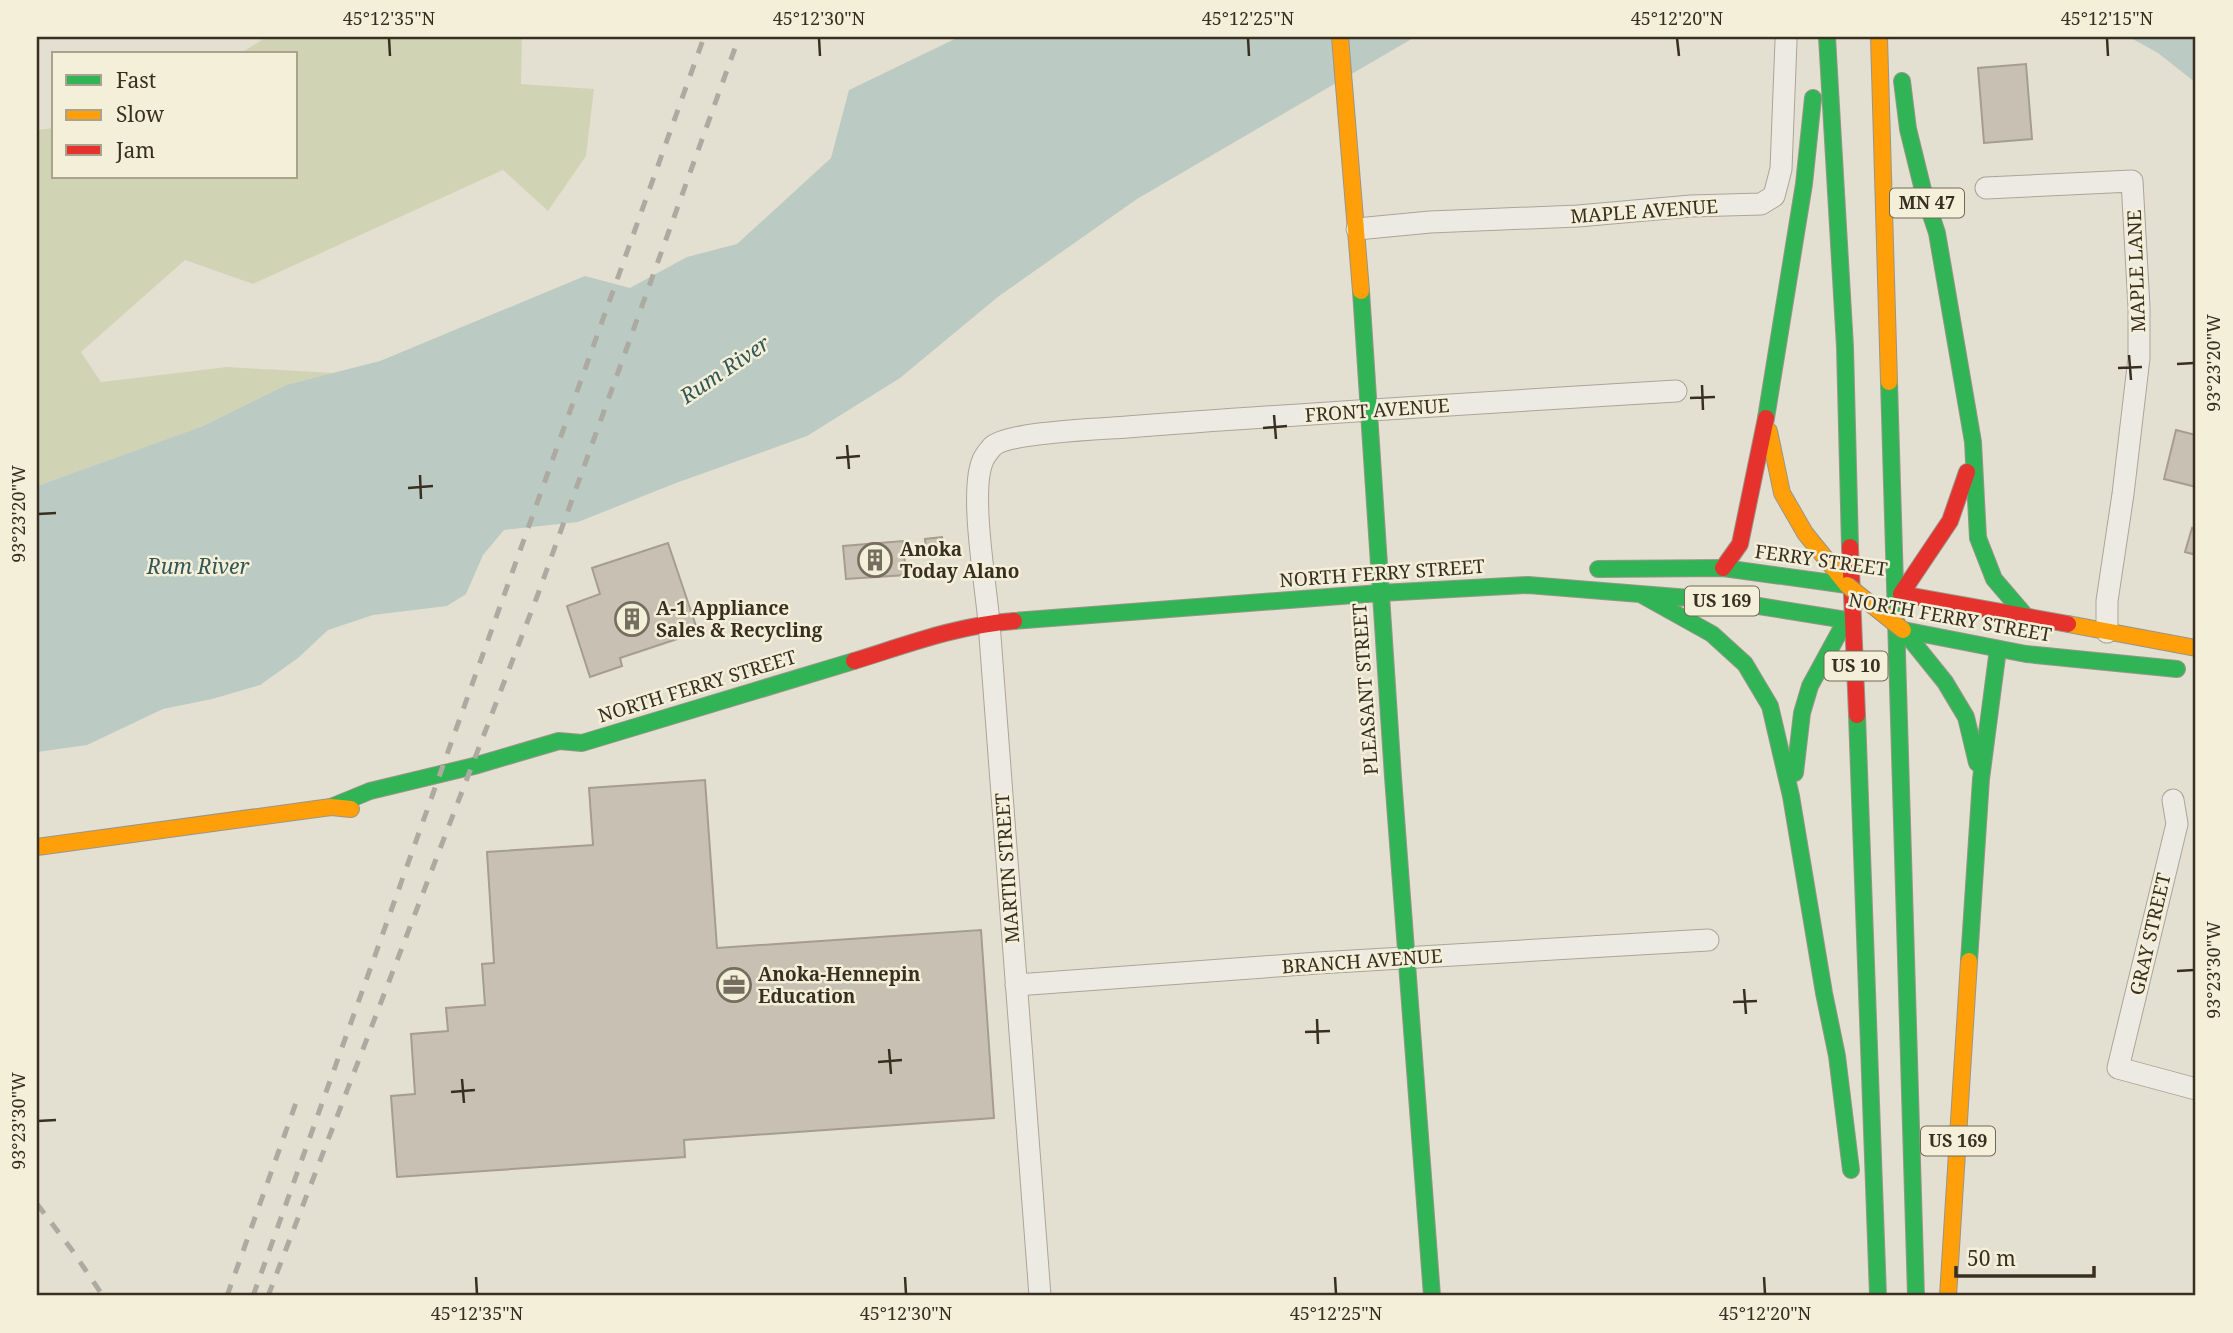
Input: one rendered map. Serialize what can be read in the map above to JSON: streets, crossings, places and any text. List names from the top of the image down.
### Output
{
  "streets": {
    "main road": [
      "MN 47",
      "FERRY STREET",
      "NORTH FERRY STREET",
      "US 169",
      "US 10",
      "PLEASANT STREET"
    ],
    "street": [
      "MAPLE AVENUE",
      "MAPLE LANE",
      "FRONT AVENUE",
      "MARTIN STREET",
      "GRAY STREET",
      "BRANCH AVENUE"
    ]
  },
  "crossings": [
    ["MN 47", "FERRY STREET"],
    ["MAPLE AVENUE", "PLEASANT STREET"],
    ["MAPLE LANE", "FERRY STREET"],
    ["MAPLE LANE", "US 169"],
    ["FRONT AVENUE", "PLEASANT STREET"],
    ["FRONT AVENUE", "MARTIN STREET"],
    ["FERRY STREET", "NORTH FERRY STREET"],
    ["FERRY STREET", "US 169"],
    ["NORTH FERRY STREET", "US 169"],
    ["NORTH FERRY STREET", "PLEASANT STREET"],
    ["NORTH FERRY STREET", "MARTIN STREET"],
    ["PLEASANT STREET", "BRANCH AVENUE"],
    ["MARTIN STREET", "BRANCH AVENUE"]
  ],
  "water": ["Rum River"],
  "places": {
    "building": ["Anoka Today Alano", "A-1 Appliance Sales & Recycling"],
    "office": ["Anoka-Hennepin Education"]
  },
  "legend": ["Fast", "Slow", "Jam"],
  "scale_bar": "50 m",
  "coordinates": [
    "45°12'35\"N",
    "45°12'30\"N",
    "45°12'25\"N",
    "45°12'20\"N",
    "45°12'15\"N",
    "93°23'20\"W",
    "93°23'30\"W"
  ]
}
